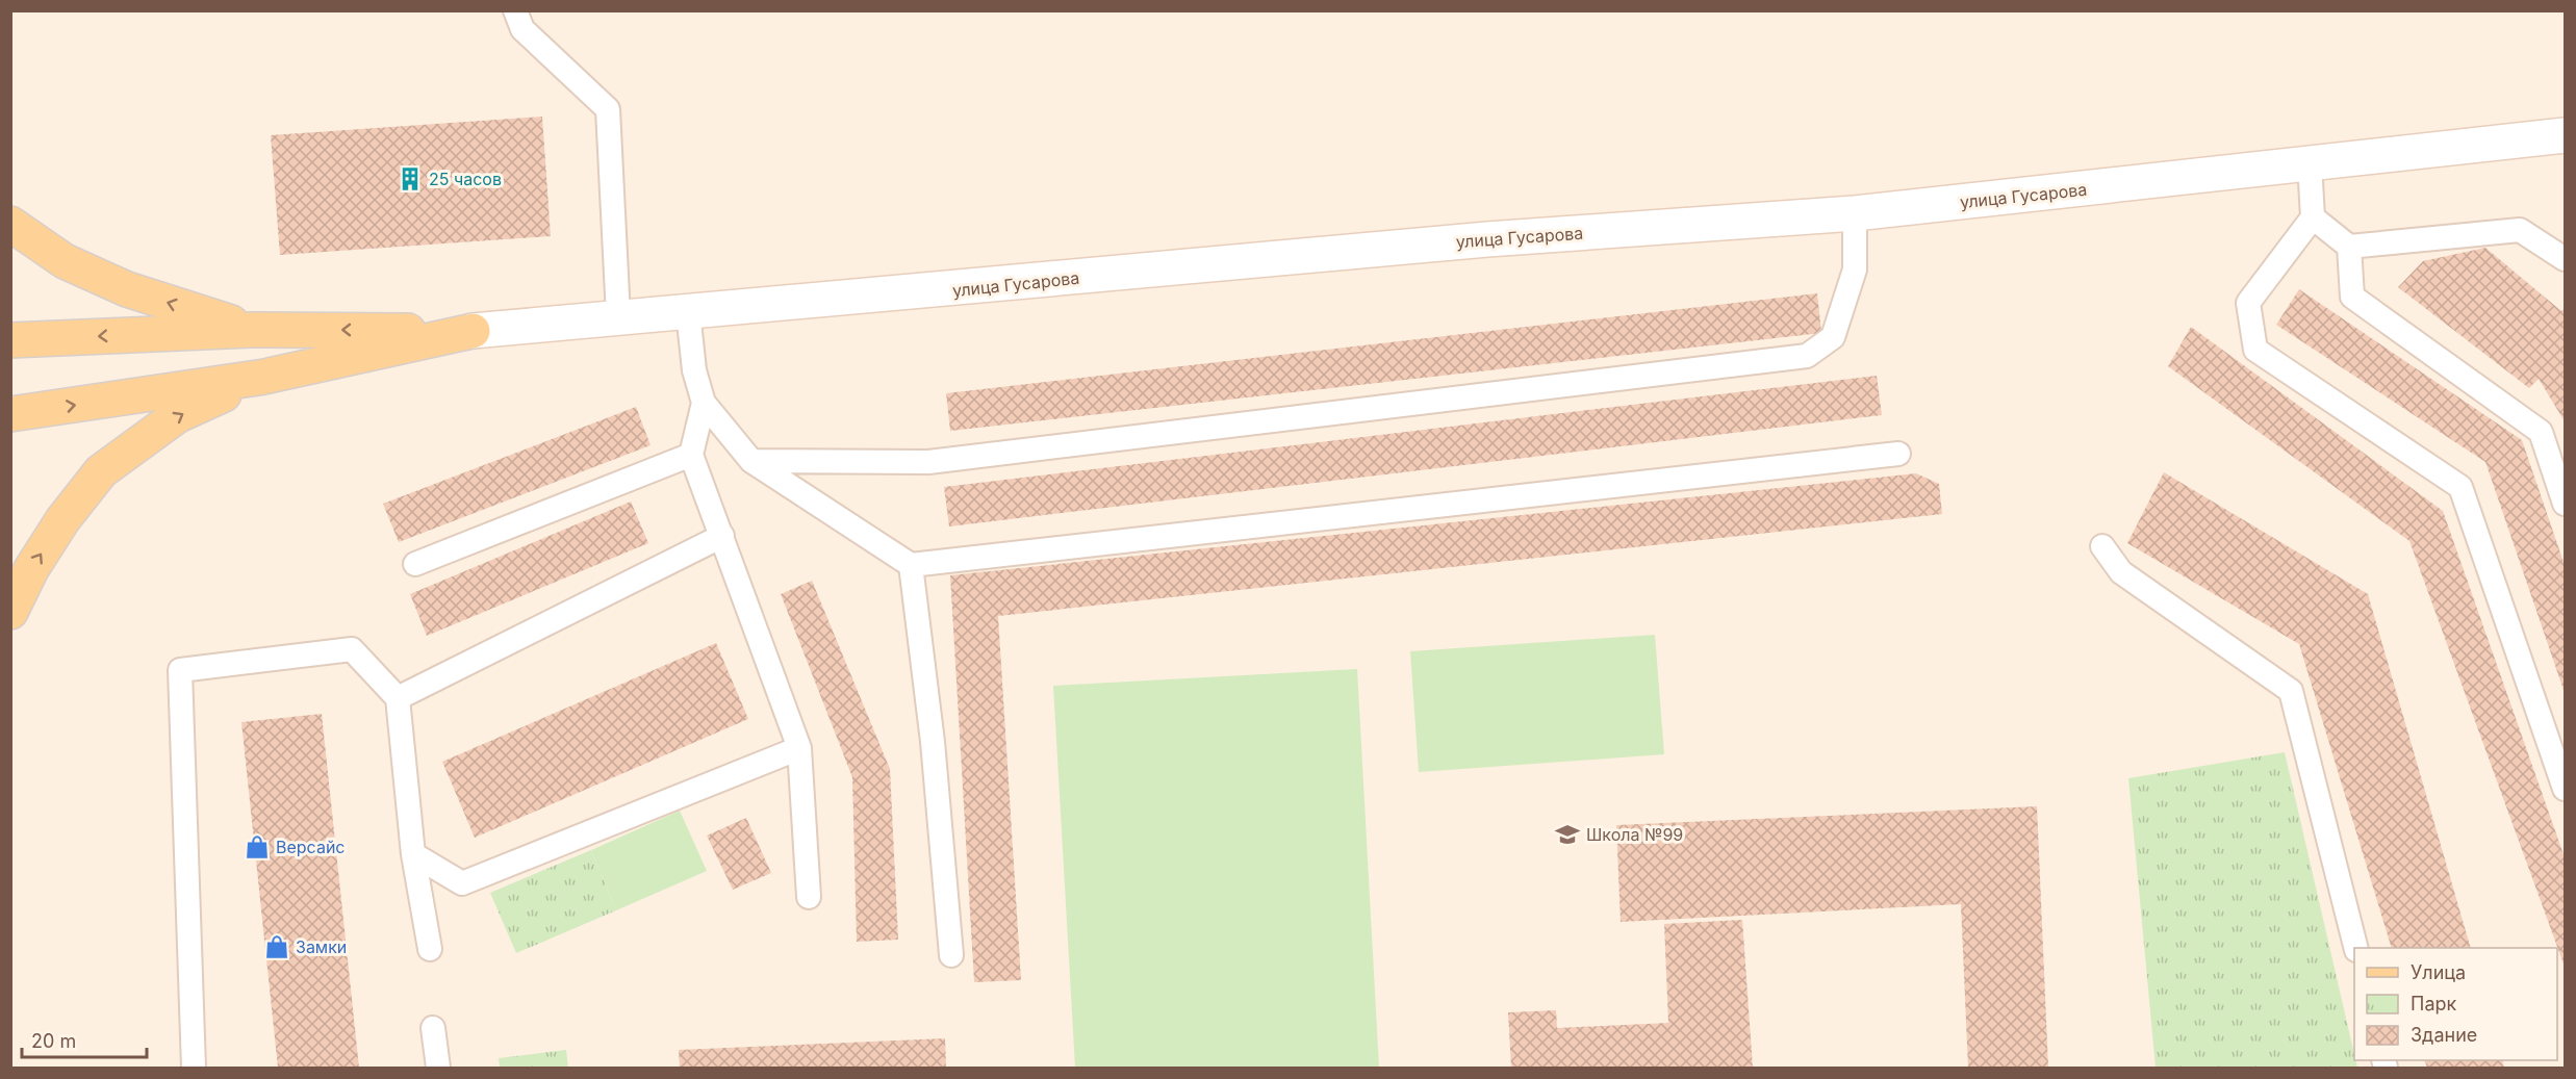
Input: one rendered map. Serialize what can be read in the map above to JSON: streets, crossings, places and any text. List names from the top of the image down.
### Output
{
  "streets": {
    "main road": ["улица Гусарова"]
  },
  "places": {
    "building": ["25 часов"],
    "school or university": ["Школа №99"],
    "shop": ["Версайс", "Замки"]
  },
  "legend": ["Улица", "Парк", "Здание"],
  "scale_bar": "20 m"
}
